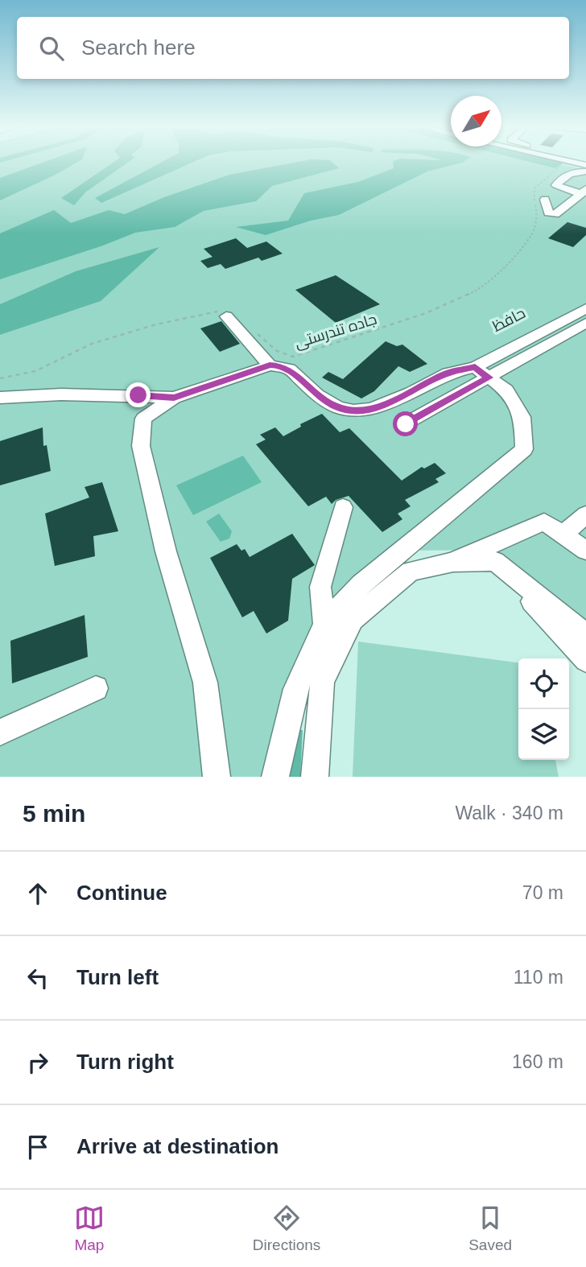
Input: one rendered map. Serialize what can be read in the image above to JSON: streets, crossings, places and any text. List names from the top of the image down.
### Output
{
  "streets": {
    "street": ["حافظ"],
    "path": ["جاده تندرستی"]
  },
  "north": "top right",
  "page": {
    "search": "Search here",
    "heading": ["5 min", "Walk · 340 m"],
    "list": [
      ["Continue", "70 m"],
      ["Turn left", "110 m"],
      ["Turn right", "160 m"],
      "Arrive at destination"
    ],
    "nav": ["Map", "Directions", "Saved"]
  }
}
